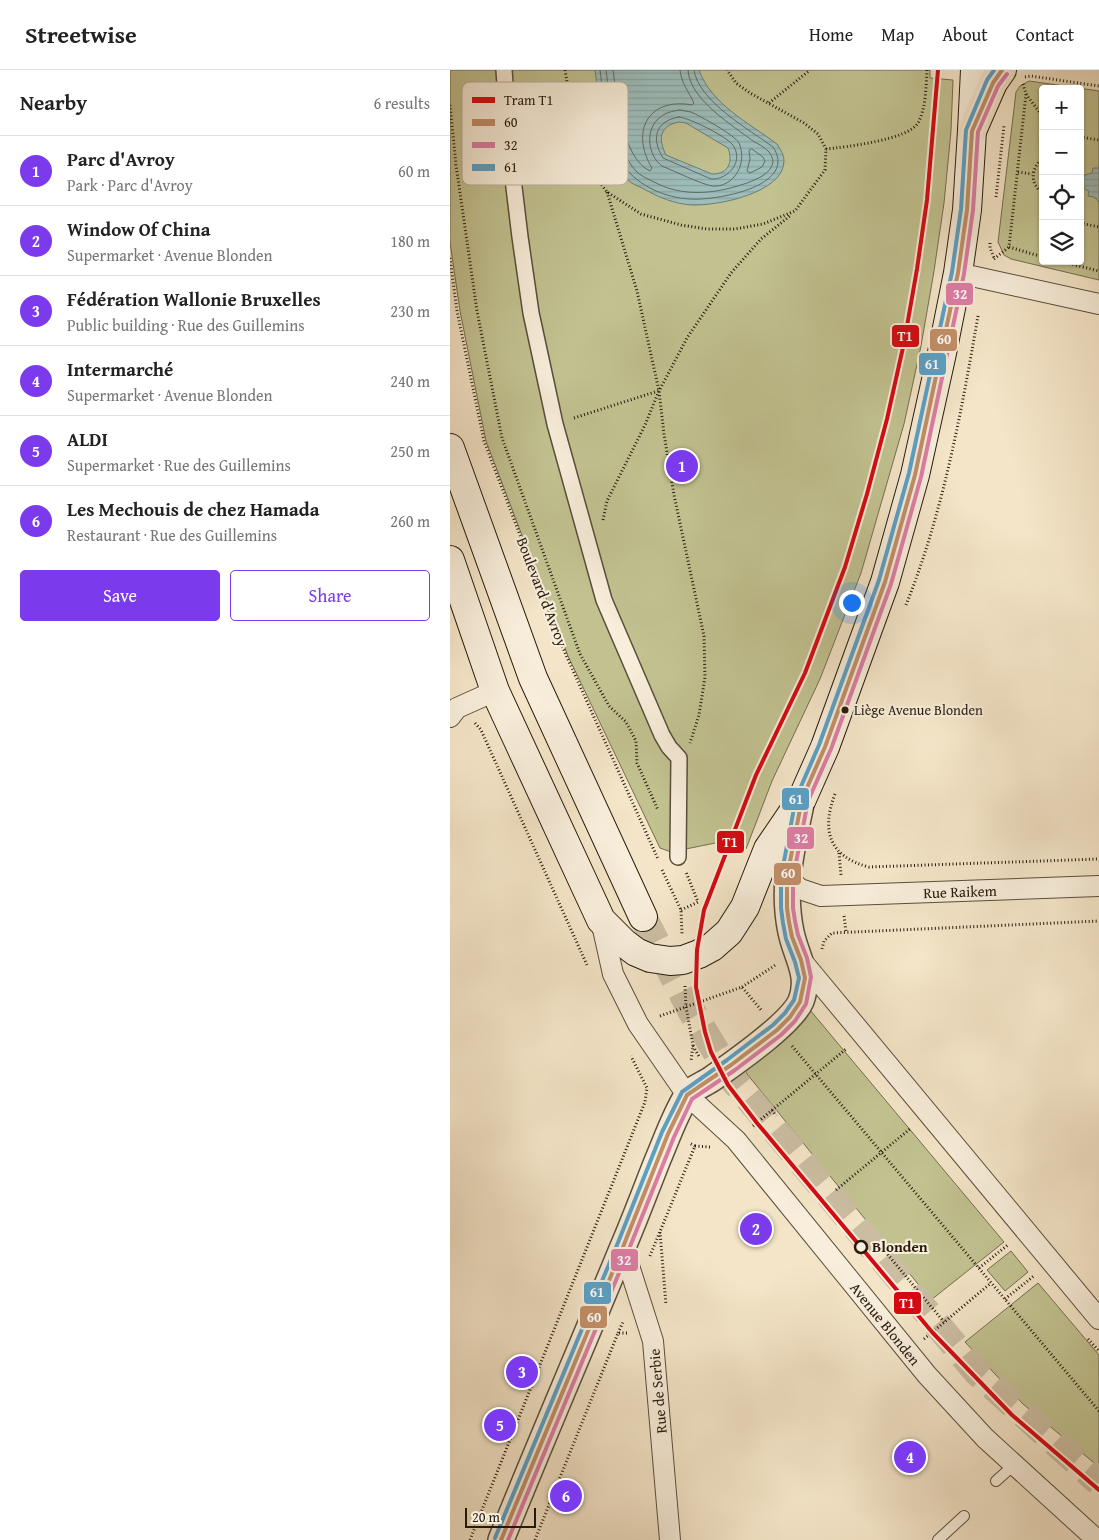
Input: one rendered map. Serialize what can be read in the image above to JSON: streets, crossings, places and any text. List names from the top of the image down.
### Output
{
  "streets": {
    "street": ["Rue Raikem", "Avenue Blonden", "Rue de Serbie"],
    "path": ["Boulevard d'Avroy"]
  },
  "places": ["Liège Avenue Blonden", "Blonden"],
  "lines": [
    "tram line T1",
    "transit line 60",
    "transit line 61",
    "transit line 32"
  ],
  "legend": [
    "Tram T1",
    "60",
    "32",
    "61"
  ],
  "scale_bar": "20 m",
  "page": {
    "header": "Streetwise",
    "nav": [
      "Home",
      "Map",
      "About",
      "Contact"
    ],
    "heading": ["Nearby", "6 results"],
    "map_buttons": ["+", "−"],
    "list": [
      {
        "mark": "1",
        "name": "Parc d'Avroy",
        "note": "Park · Parc d'Avroy",
        "value": "60 m"
      },
      {
        "mark": "2",
        "name": "Window Of China",
        "note": "Supermarket · Avenue Blonden",
        "value": "180 m"
      },
      {
        "mark": "3",
        "name": "Fédération Wallonie Bruxelles",
        "note": "Public building · Rue des Guillemins",
        "value": "230 m"
      },
      {
        "mark": "4",
        "name": "Intermarché",
        "note": "Supermarket · Avenue Blonden",
        "value": "240 m"
      },
      {
        "mark": "5",
        "name": "ALDI",
        "note": "Supermarket · Rue des Guillemins",
        "value": "250 m"
      },
      {
        "mark": "6",
        "name": "Les Mechouis de chez Hamada",
        "note": "Restaurant · Rue des Guillemins",
        "value": "260 m"
      }
    ],
    "pins": [
      "1",
      "2",
      "3",
      "5",
      "4",
      "6"
    ],
    "buttons": ["Save", "Share"],
    "scale": "20 m"
  }
}
